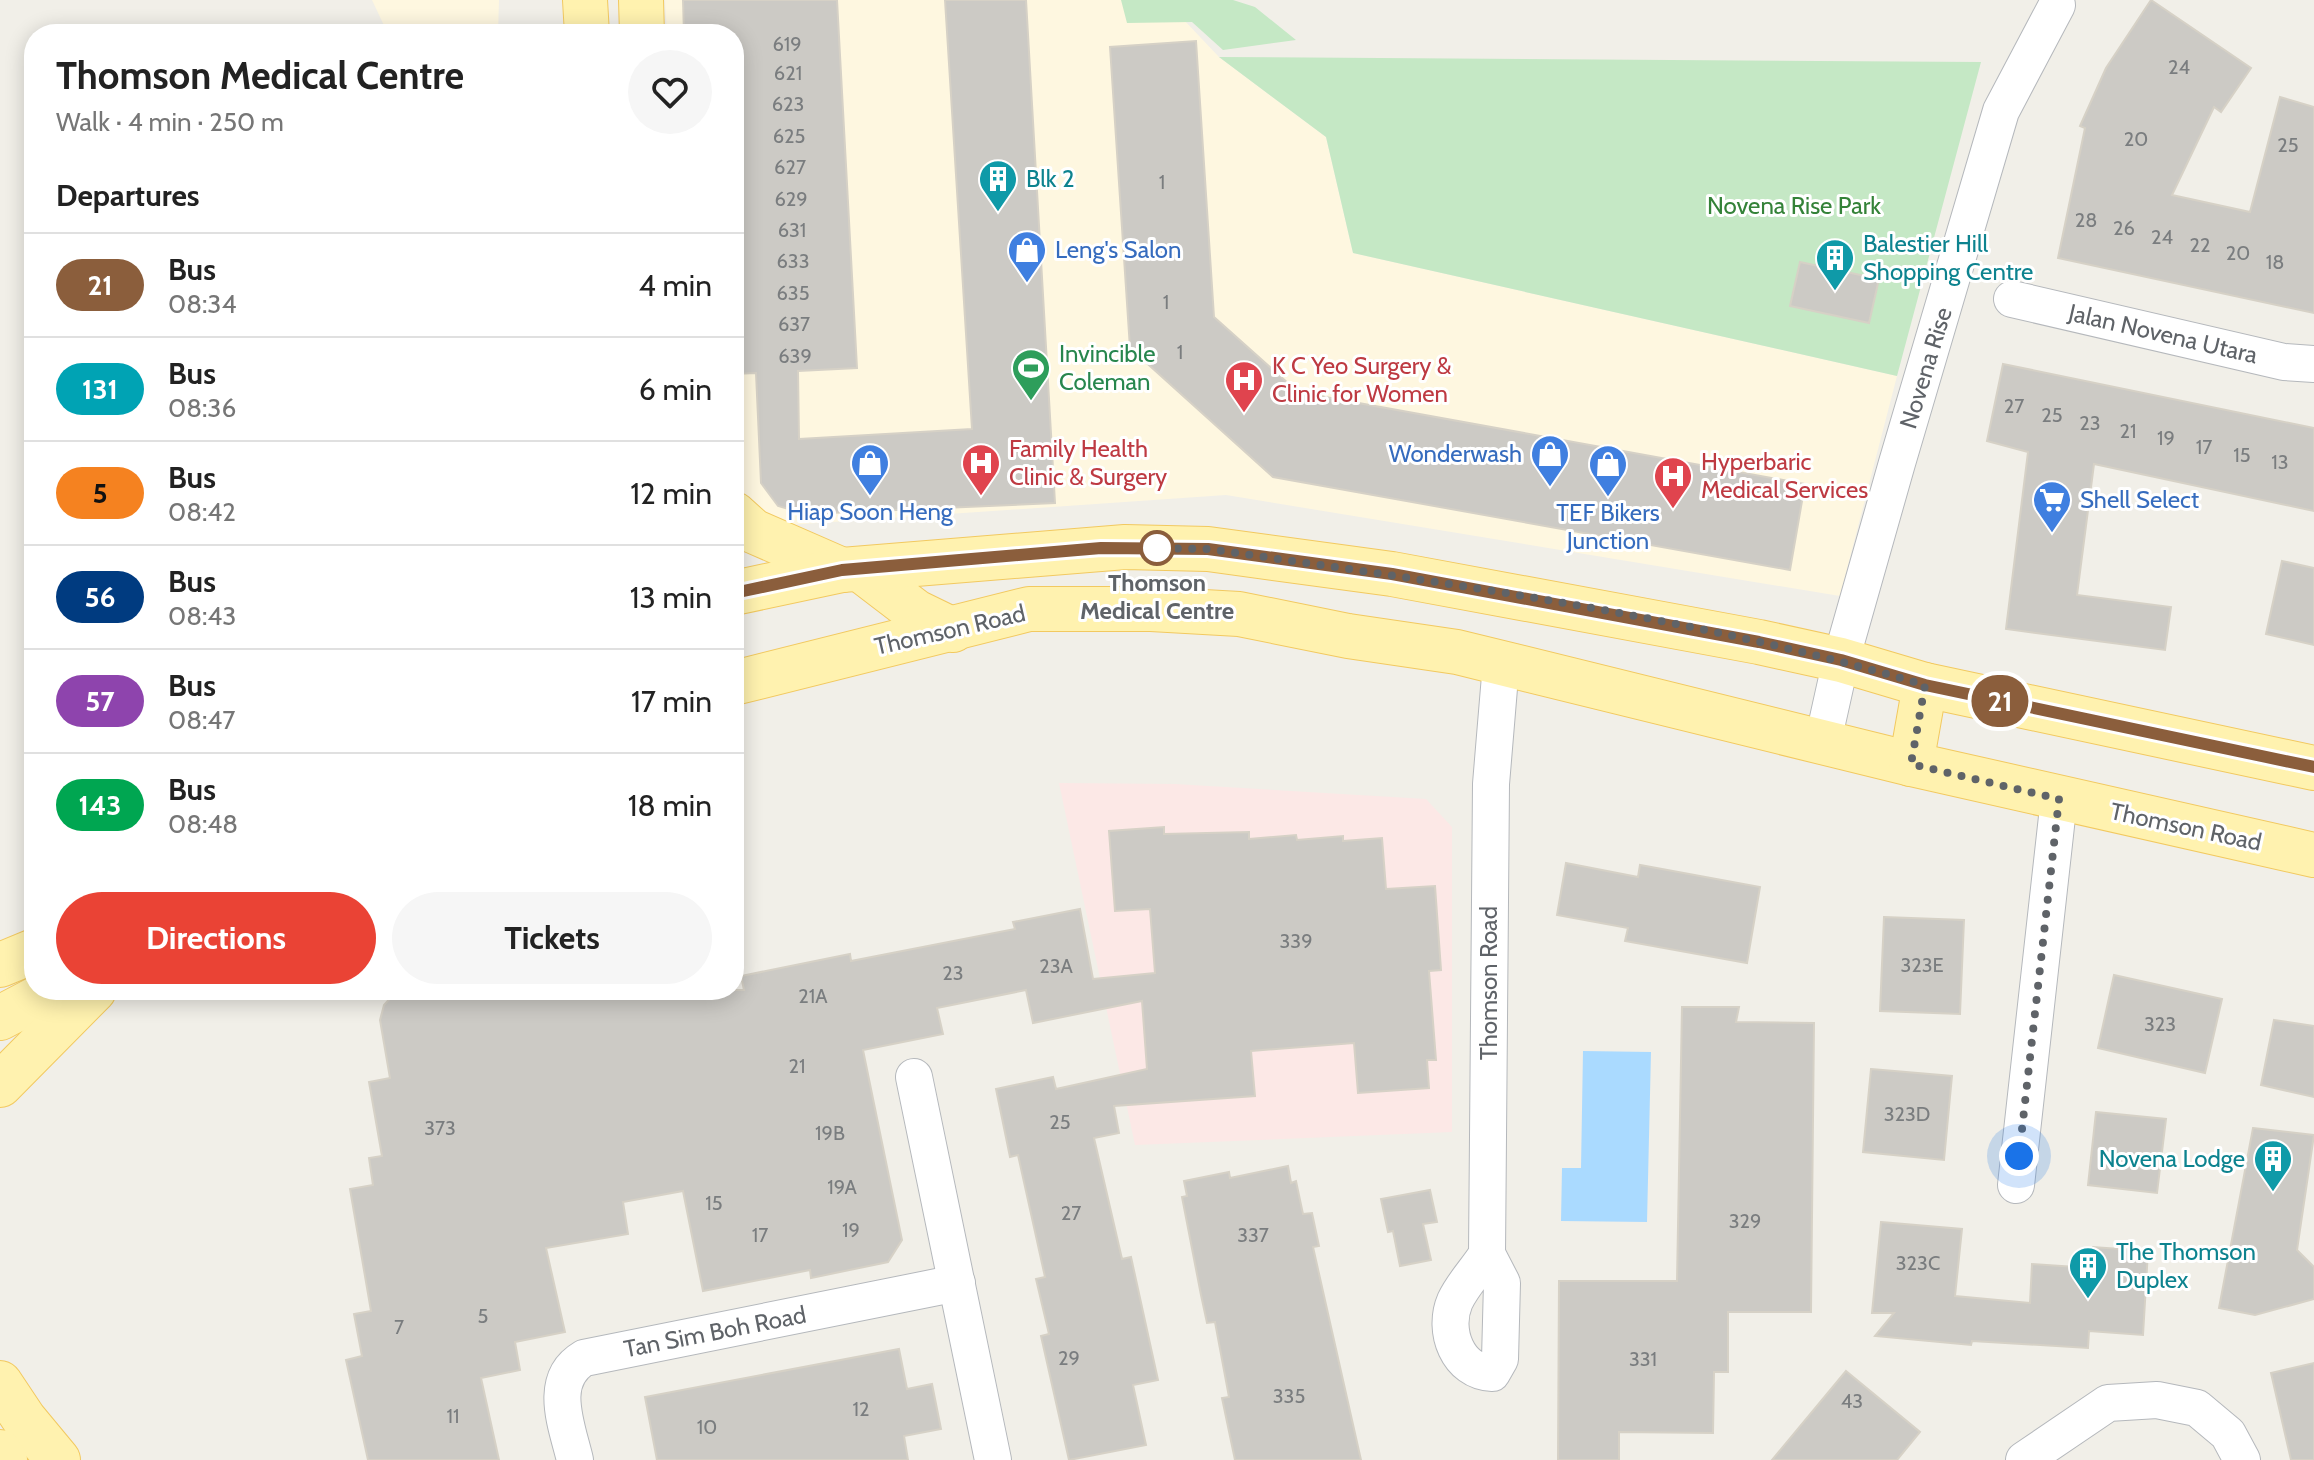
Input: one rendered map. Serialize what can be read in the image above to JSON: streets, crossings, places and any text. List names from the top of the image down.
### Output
{
  "streets": {
    "main road": ["Thomson Road"],
    "street": ["Jalan Novena Utara", "Novena Rise", "Tan Sim Boh Road"]
  },
  "crossings": [
    ["Novena Rise", "Thomson Road"]
  ],
  "parks": ["Novena Rise Park"],
  "places": {
    "building": [
      "Blk 2",
      "Balestier Hill Shopping Centre",
      "Novena Lodge",
      "The Thomson Duplex"
    ],
    "shop": [
      "Leng's Salon",
      "Wonderwash",
      "Hiap Soon Heng",
      "TEF Bikers Junction"
    ],
    "sports": ["Invincible Coleman"],
    "hospital": ["K C Yeo Surgery & Clinic for Women", "Family Health Clinic & Surgery", "Hyperbaric Medical Services"],
    "supermarket": ["Shell Select"],
    "other": ["Thomson Medical Centre"]
  },
  "lines": ["bus line 21"],
  "house_numbers": [
    "619",
    "24",
    "621",
    "623",
    "625",
    "20",
    "25",
    "627",
    "1",
    "629",
    "28",
    "26",
    "631",
    "24",
    "22",
    "20",
    "633",
    "18",
    "635",
    "1",
    "637",
    "1",
    "639",
    "27",
    "25",
    "23",
    "21",
    "19",
    "17",
    "15",
    "13",
    "339",
    "323E",
    "23A",
    "23",
    "21A",
    "323",
    "21",
    "323D",
    "25",
    "373",
    "19B",
    "19A",
    "15",
    "27",
    "329",
    "19",
    "17",
    "337",
    "323C",
    "5",
    "7",
    "29",
    "331",
    "335",
    "43",
    "12",
    "11",
    "10"
  ],
  "page": {
    "on_map": "21",
    "heading": [
      ["Thomson Medical Centre", "Walk · 4 min · 250 m"],
      "Departures"
    ],
    "list": [
      {
        "mark": "21",
        "name": "Bus",
        "note": "08:34",
        "value": "4 min"
      },
      {
        "mark": "131",
        "name": "Bus",
        "note": "08:36",
        "value": "6 min"
      },
      {
        "mark": "5",
        "name": "Bus",
        "note": "08:42",
        "value": "12 min"
      },
      {
        "mark": "56",
        "name": "Bus",
        "note": "08:43",
        "value": "13 min"
      },
      {
        "mark": "57",
        "name": "Bus",
        "note": "08:47",
        "value": "17 min"
      },
      {
        "mark": "143",
        "name": "Bus",
        "note": "08:48",
        "value": "18 min"
      }
    ],
    "buttons": ["Directions", "Tickets"]
  }
}
